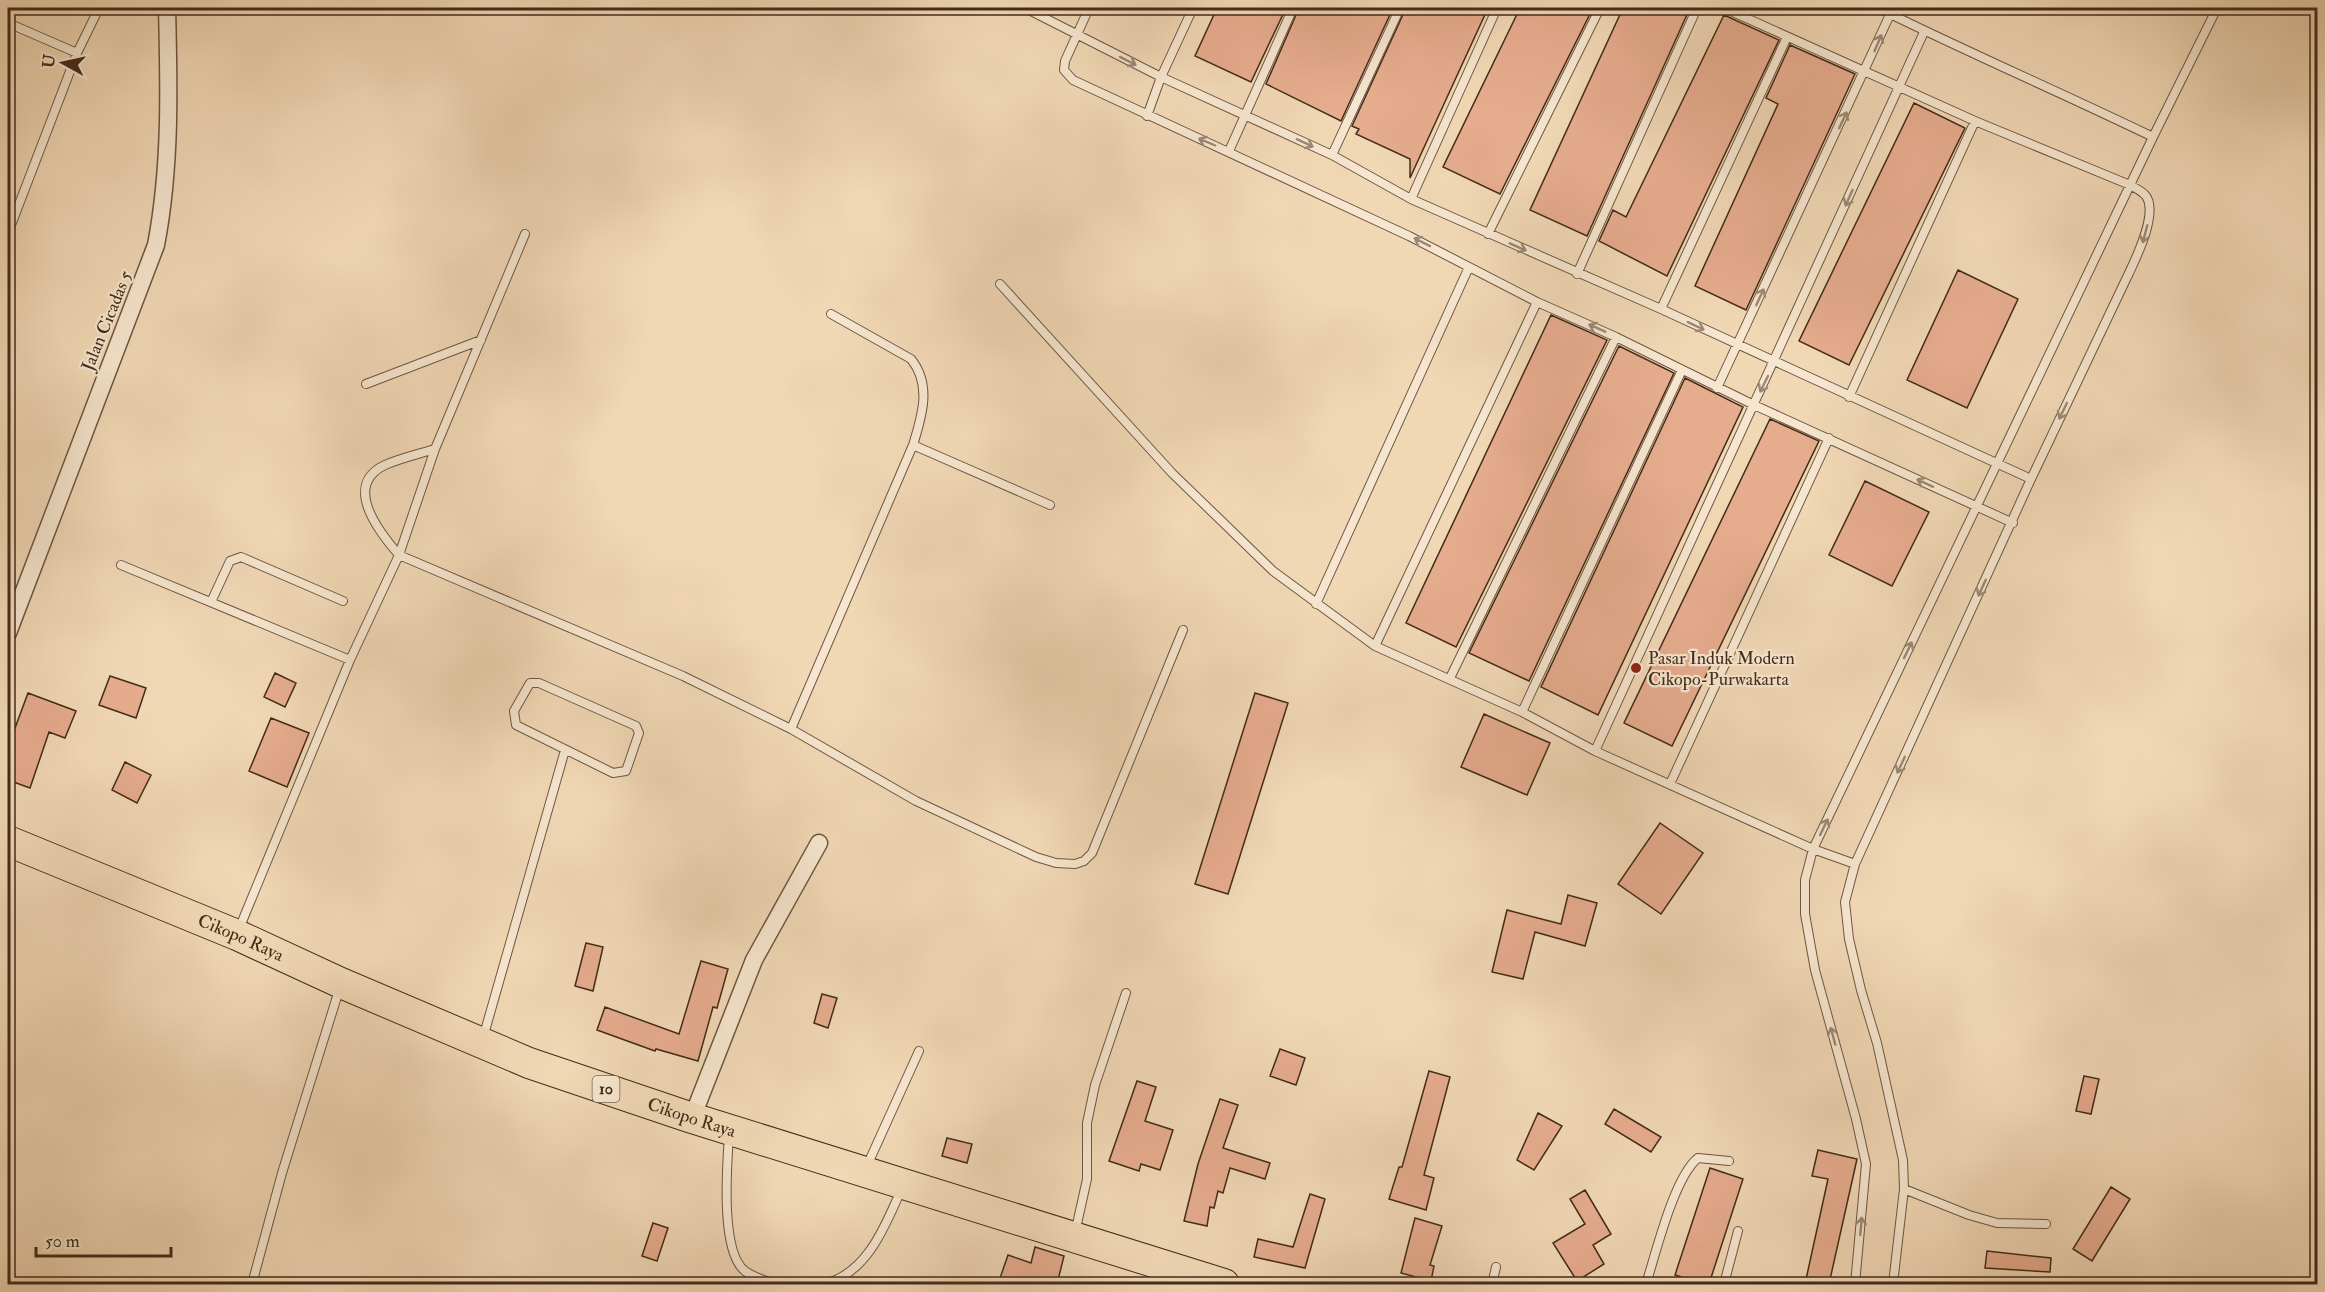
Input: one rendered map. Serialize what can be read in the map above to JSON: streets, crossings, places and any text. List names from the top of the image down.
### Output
{
  "streets": {
    "highway": ["Cikopo Raya", "10"],
    "street": ["Jalan Cicadas 5"]
  },
  "places": ["Pasar Induk Modern Cikopo-Purwakarta"],
  "scale_bar": "50 m",
  "north": "left"
}
